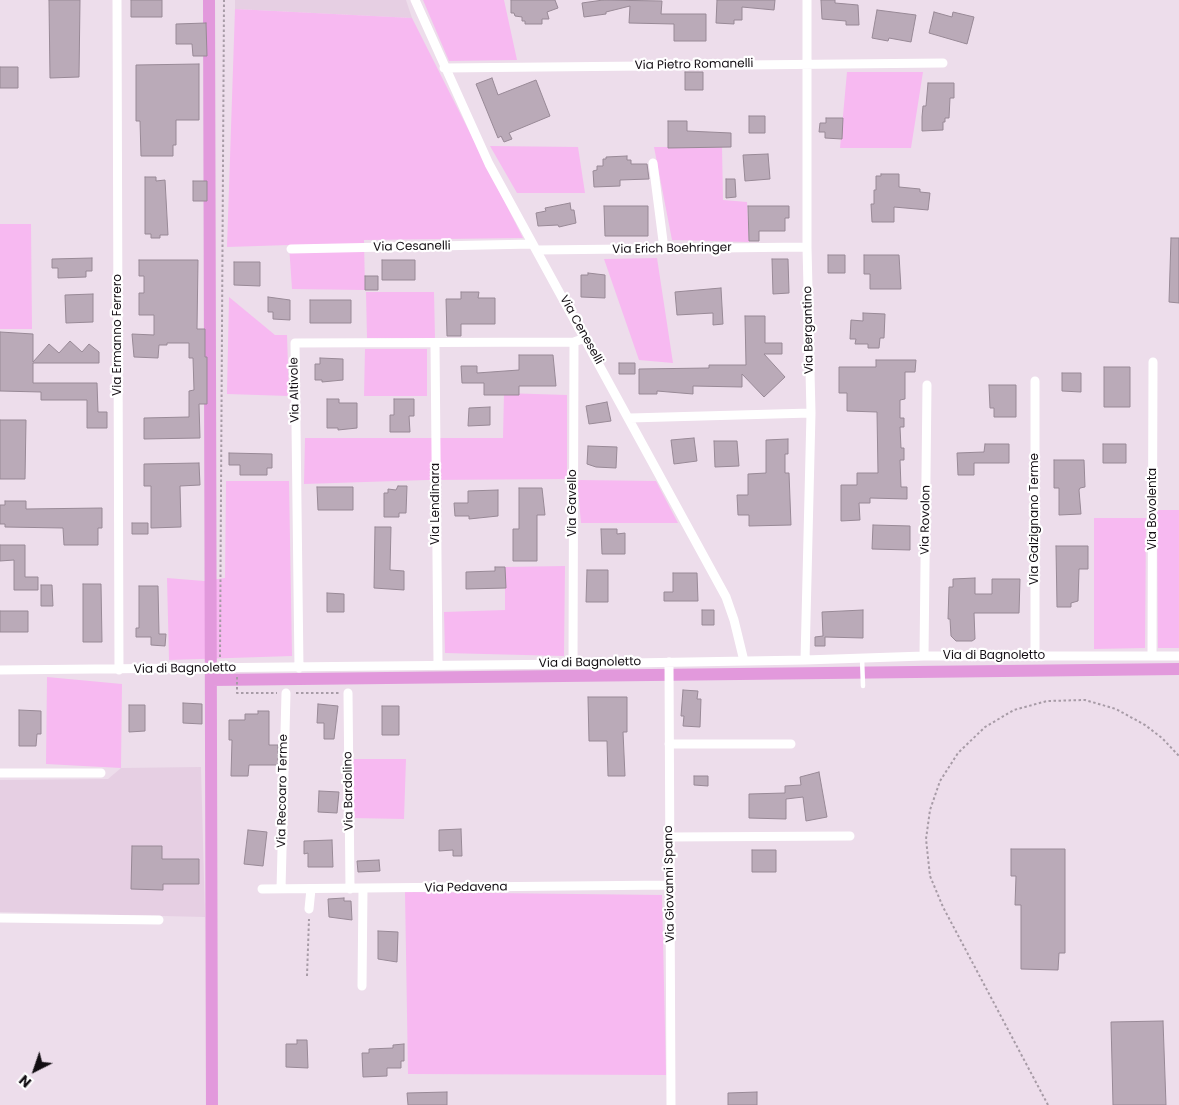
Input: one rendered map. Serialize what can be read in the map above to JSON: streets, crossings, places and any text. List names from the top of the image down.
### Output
{
  "streets": {
    "street": [
      "Via Pietro Romanelli",
      "Via Cesanelli",
      "Via Erich Boehringer",
      "Via Ceneselli",
      "Via Bergantino",
      "Via Ermanno Ferrero",
      "Via Altivole",
      "Via Gavello",
      "Via Lendinara",
      "Via Bovolenta",
      "Via Galzignano Terme",
      "Via Rovolon",
      "Via di Bagnoletto",
      "Via Recoaro Terme",
      "Via Bardolino",
      "Via Giovanni Spano",
      "Via Pedavena"
    ]
  },
  "crossings": [
    ["Via Pietro Romanelli", "Via Ceneselli"],
    ["Via Pietro Romanelli", "Via Bergantino"],
    ["Via Cesanelli", "Via Erich Boehringer"],
    ["Via Cesanelli", "Via Ceneselli"],
    ["Via Erich Boehringer", "Via Ceneselli"],
    ["Via Erich Boehringer", "Via Bergantino"],
    ["Via Ceneselli", "Via Altivole"],
    ["Via Ceneselli", "Via di Bagnoletto"],
    ["Via Bergantino", "Via di Bagnoletto"],
    ["Via Ermanno Ferrero", "Via di Bagnoletto"],
    ["Via Altivole", "Via Gavello"],
    ["Via Altivole", "Via Lendinara"],
    ["Via Altivole", "Via di Bagnoletto"],
    ["Via Gavello", "Via di Bagnoletto"],
    ["Via Lendinara", "Via di Bagnoletto"],
    ["Via Bovolenta", "Via di Bagnoletto"],
    ["Via Galzignano Terme", "Via di Bagnoletto"],
    ["Via Rovolon", "Via di Bagnoletto"],
    ["Via di Bagnoletto", "Via Giovanni Spano"],
    ["Via Recoaro Terme", "Via Pedavena"],
    ["Via Bardolino", "Via Pedavena"],
    ["Via Giovanni Spano", "Via Pedavena"]
  ],
  "north": "bottom left"
}
